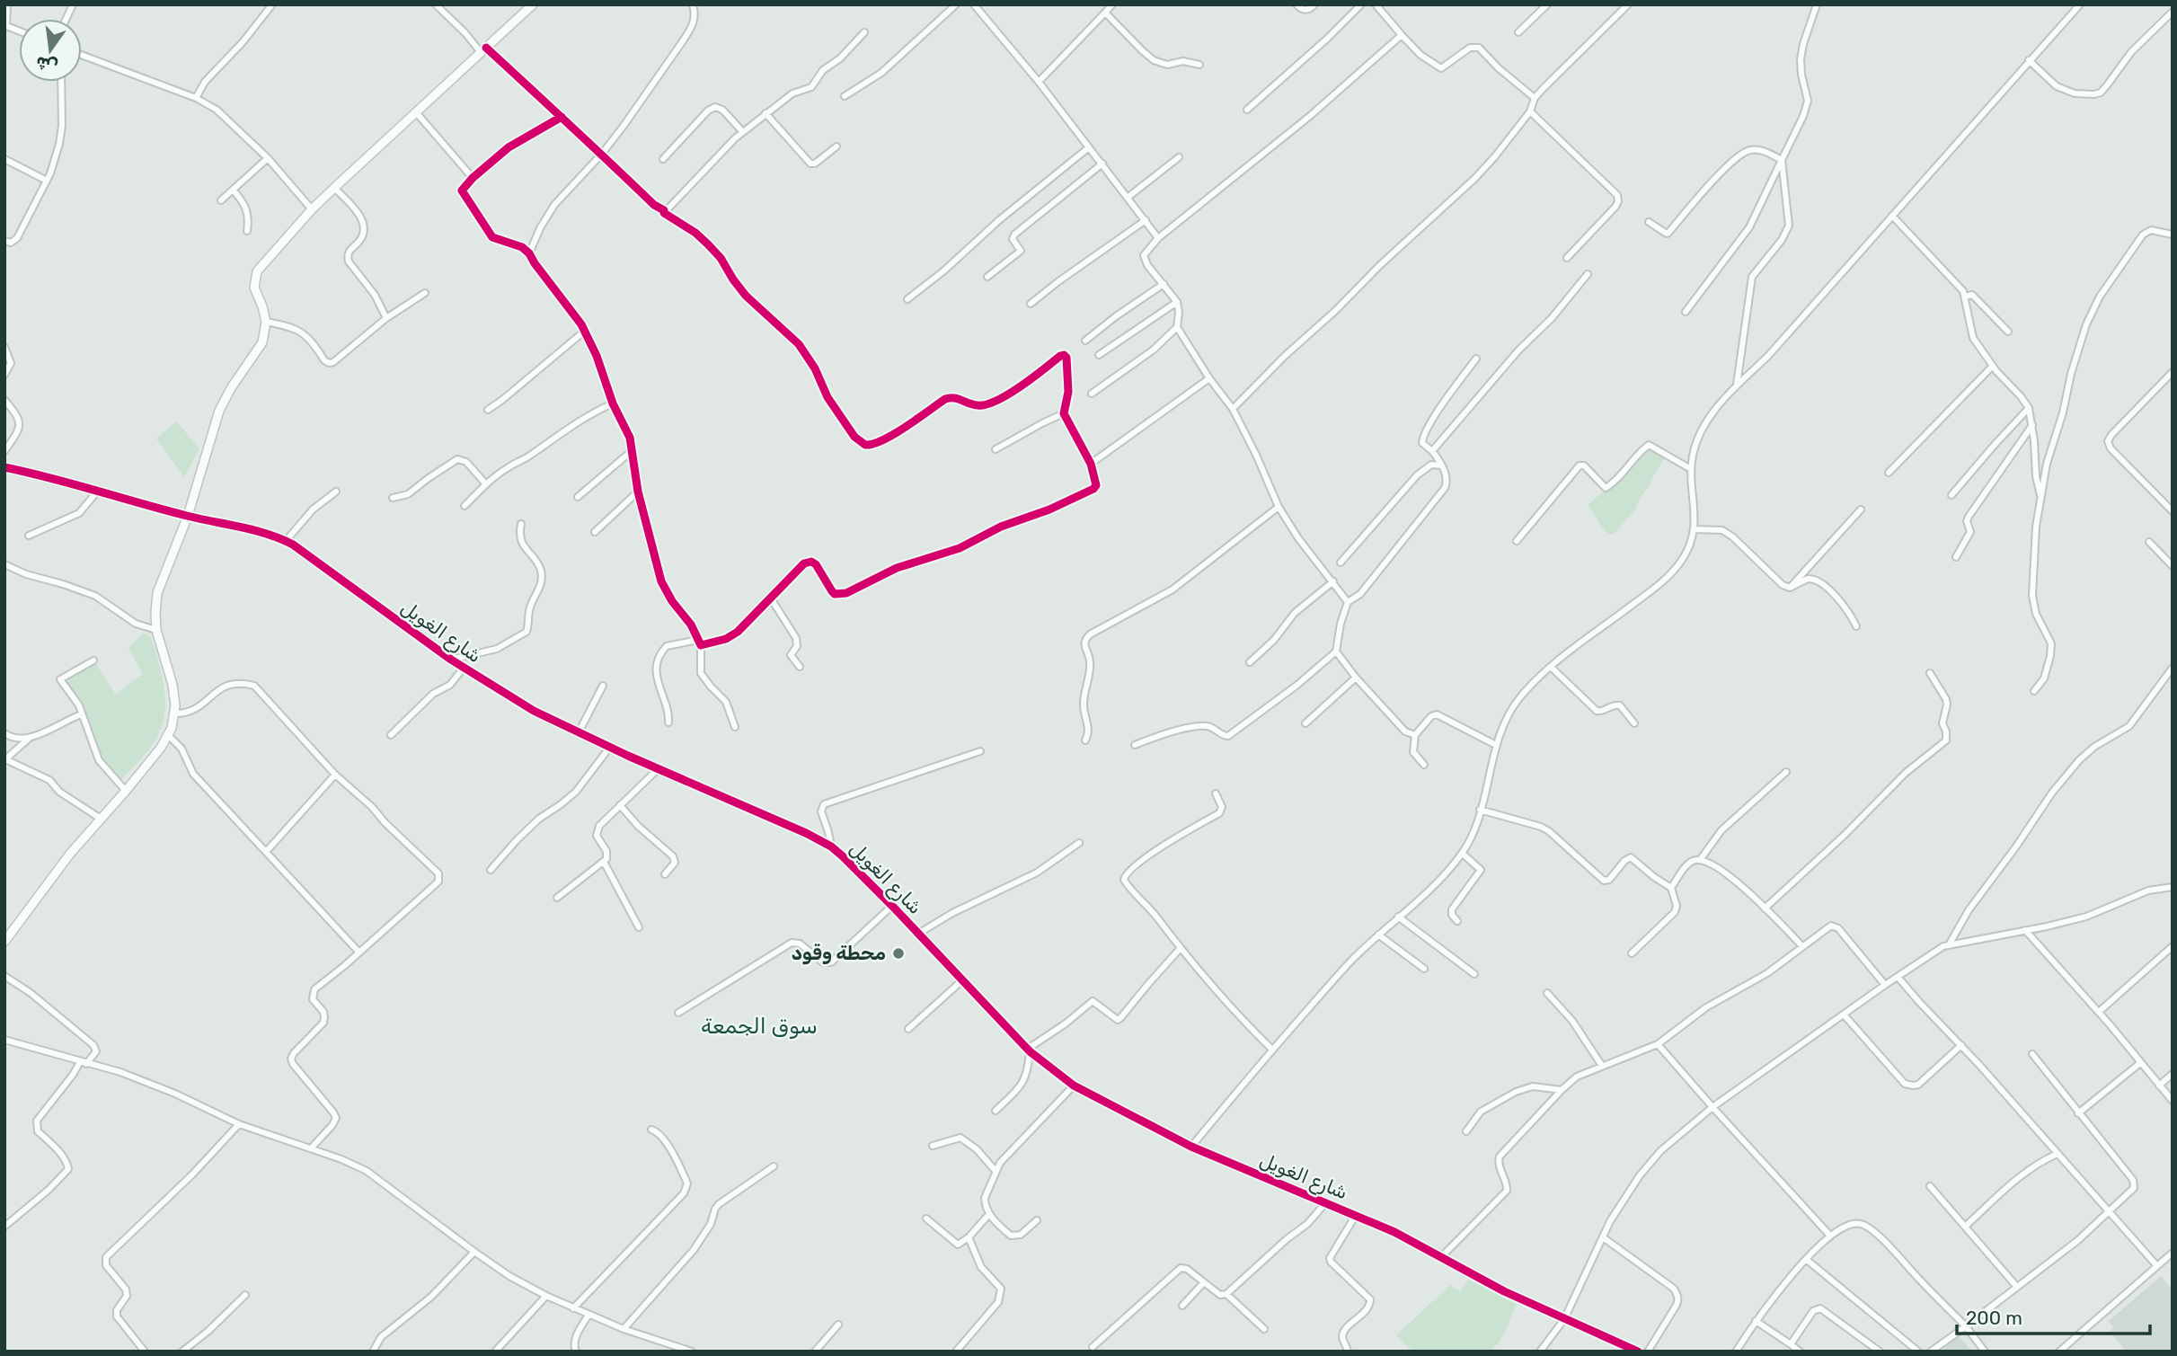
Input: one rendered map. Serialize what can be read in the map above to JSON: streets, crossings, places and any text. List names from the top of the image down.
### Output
{
  "streets": {
    "street": ["شارع الغويل"]
  },
  "districts": ["سوق الجمعة"],
  "places": ["محطة وقود"],
  "scale_bar": "200 m",
  "north": "bottom"
}
